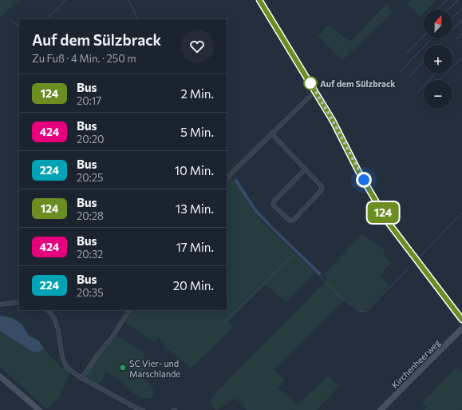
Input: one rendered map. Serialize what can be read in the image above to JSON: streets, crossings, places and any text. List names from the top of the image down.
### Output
{
  "streets": {
    "street": ["Kirchenheerweg"]
  },
  "places": ["Auf dem Sülzbrack", "SC Vier- und Marschlande"],
  "lines": ["bus line 124"],
  "north": "top",
  "page": {
    "on_map": "124",
    "map_buttons": ["+", "−"],
    "heading": ["Auf dem Sülzbrack", "Zu Fuß · 4 Min. · 250 m"],
    "list": [
      {
        "mark": "124",
        "name": "Bus",
        "note": "20:17",
        "value": "2 Min."
      },
      {
        "mark": "424",
        "name": "Bus",
        "note": "20:20",
        "value": "5 Min."
      },
      {
        "mark": "224",
        "name": "Bus",
        "note": "20:25",
        "value": "10 Min."
      },
      {
        "mark": "124",
        "name": "Bus",
        "note": "20:28",
        "value": "13 Min."
      },
      {
        "mark": "424",
        "name": "Bus",
        "note": "20:32",
        "value": "17 Min."
      },
      {
        "mark": "224",
        "name": "Bus",
        "note": "20:35",
        "value": "20 Min."
      }
    ]
  }
}
